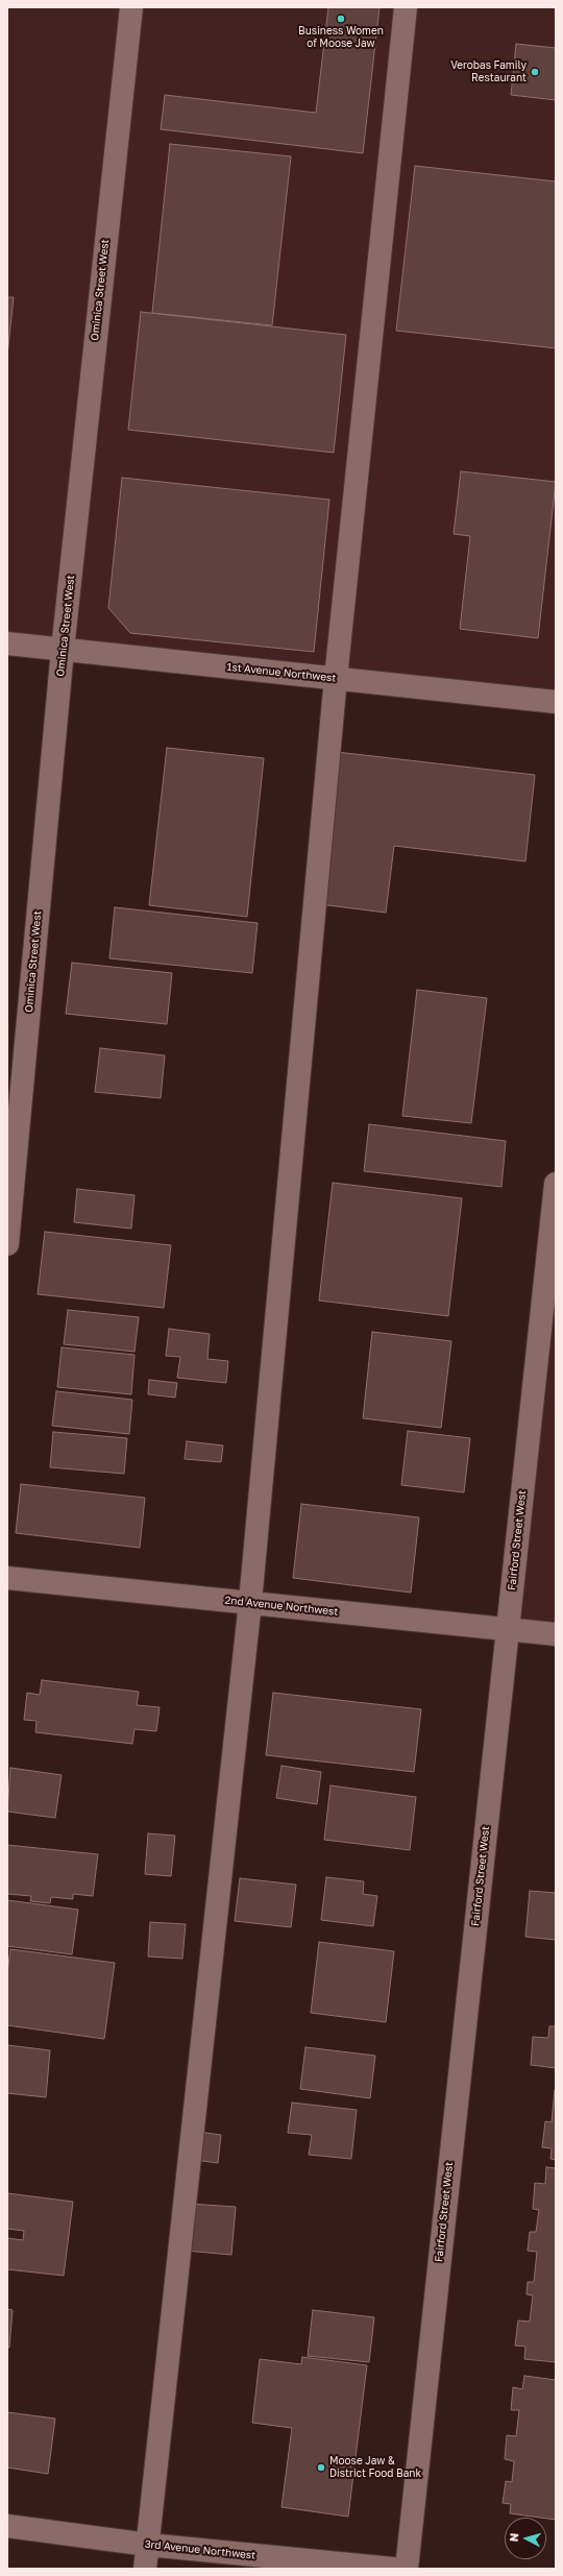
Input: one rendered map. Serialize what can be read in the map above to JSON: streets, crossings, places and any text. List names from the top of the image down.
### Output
{
  "streets": {
    "street": [
      "Ominica Street West",
      "1st Avenue Northwest",
      "Fairford Street West",
      "2nd Avenue Northwest",
      "3rd Avenue Northwest"
    ]
  },
  "crossings": [
    ["Ominica Street West", "1st Avenue Northwest"],
    ["Fairford Street West", "2nd Avenue Northwest"]
  ],
  "places": ["Business Women of Moose Jaw", "Verobas Family Restaurant", "Moose Jaw & District Food Bank"],
  "north": "left"
}
